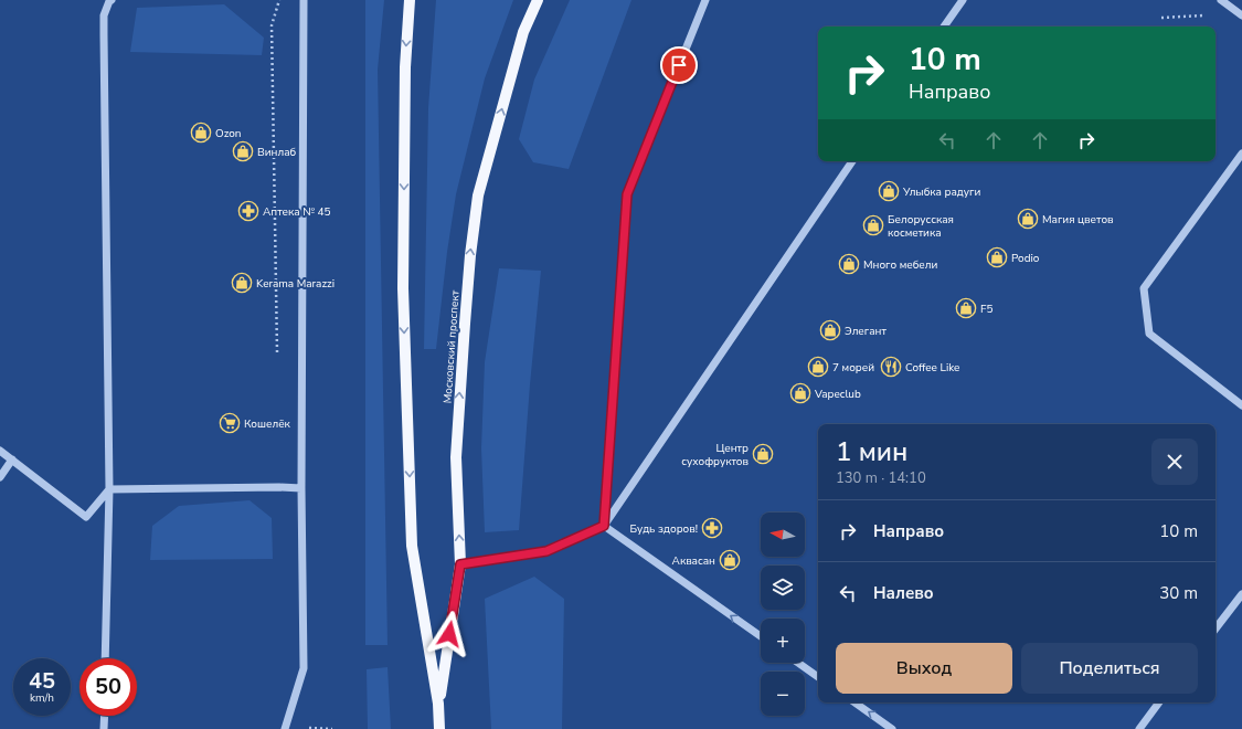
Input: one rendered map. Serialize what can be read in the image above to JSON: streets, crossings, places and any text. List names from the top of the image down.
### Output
{
  "streets": {
    "main road": ["Московский проспект"]
  },
  "places": {
    "shop": [
      "Ozon",
      "Винлаб",
      "Улыбка радуги",
      "Магия цветов",
      "Белорусская косметика",
      "Podio",
      "Много мебели",
      "Kerama Marazzi",
      "F5",
      "Элегант",
      "7 морей",
      "Vapeclub",
      "Центр сухофруктов",
      "Аквасан"
    ],
    "pharmacy": ["Аптека № 45", "Будь здоров!"],
    "restaurant": ["Coffee Like"],
    "supermarket": ["Кошелёк"]
  },
  "north": "left",
  "page": {
    "turn": ["10 m", "Направо"],
    "heading": ["1 мин", "130 m · 14:10"],
    "list": [
      {
        "name": "Направо",
        "value": "10 m"
      },
      {
        "name": "Налево",
        "value": "30 m"
      }
    ],
    "map_buttons": ["+", "−"],
    "buttons": ["Выход", "Поделиться"],
    "speed": "45 km/h",
    "limit": "50"
  }
}
